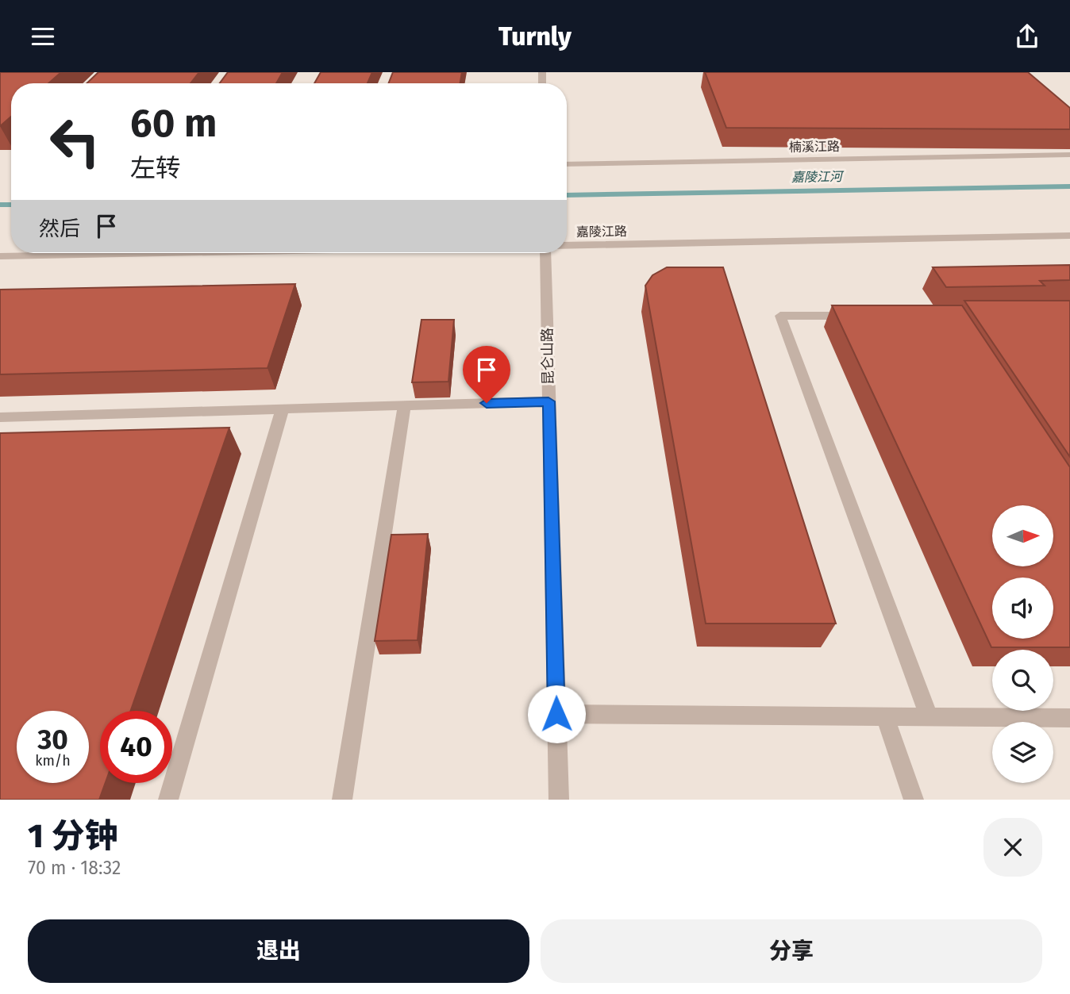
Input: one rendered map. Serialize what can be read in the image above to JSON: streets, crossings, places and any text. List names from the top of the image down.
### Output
{
  "streets": {
    "street": ["楠溪江路", "嘉陵江路", "昆仑山路"]
  },
  "water": ["嘉陵江河"],
  "north": "right",
  "page": {
    "header": "Turnly",
    "turn": ["60 m", "左转"],
    "then": "然后",
    "speed": "30 km/h",
    "limit": "40",
    "heading": ["1 分钟", "70 m · 18:32"],
    "buttons": ["退出", "分享"]
  }
}
